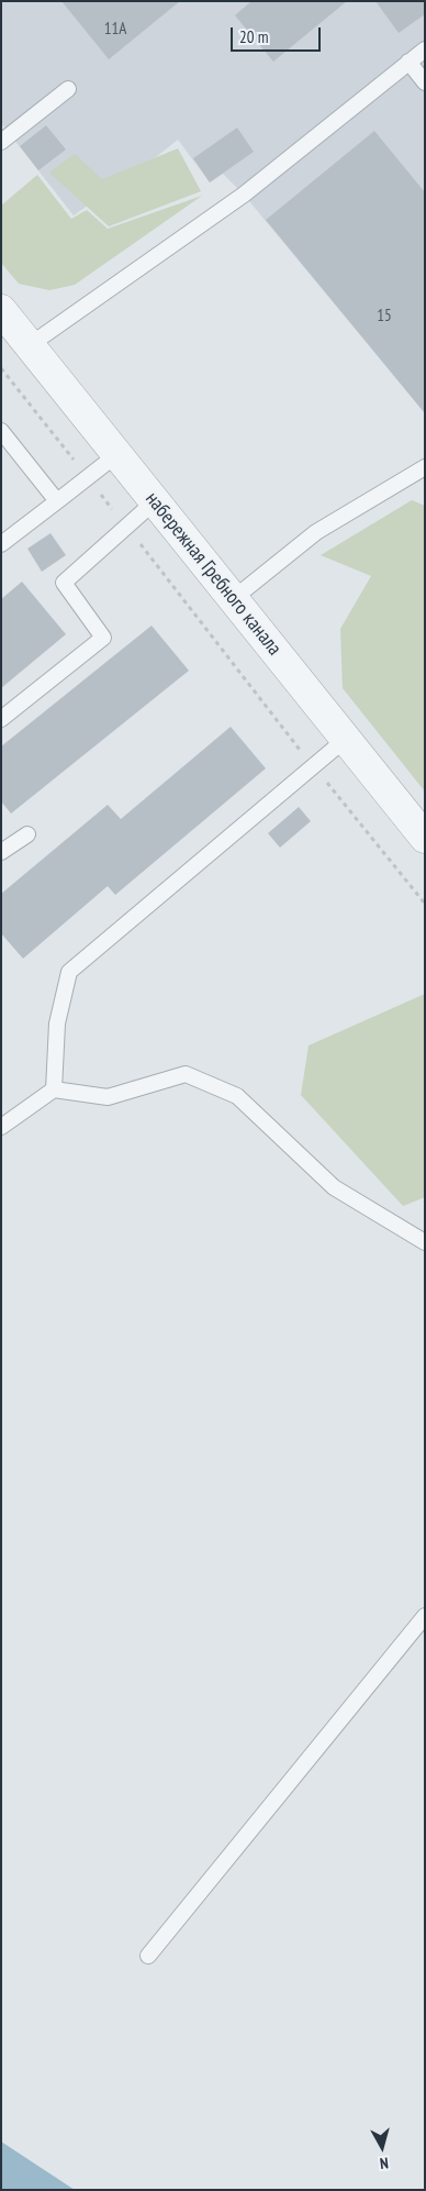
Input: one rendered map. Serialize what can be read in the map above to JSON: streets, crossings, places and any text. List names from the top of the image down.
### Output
{
  "streets": {
    "street": ["набережная Гребного канала"]
  },
  "house_numbers": ["11А", "15"],
  "scale_bar": "20 m",
  "north": "bottom"
}
